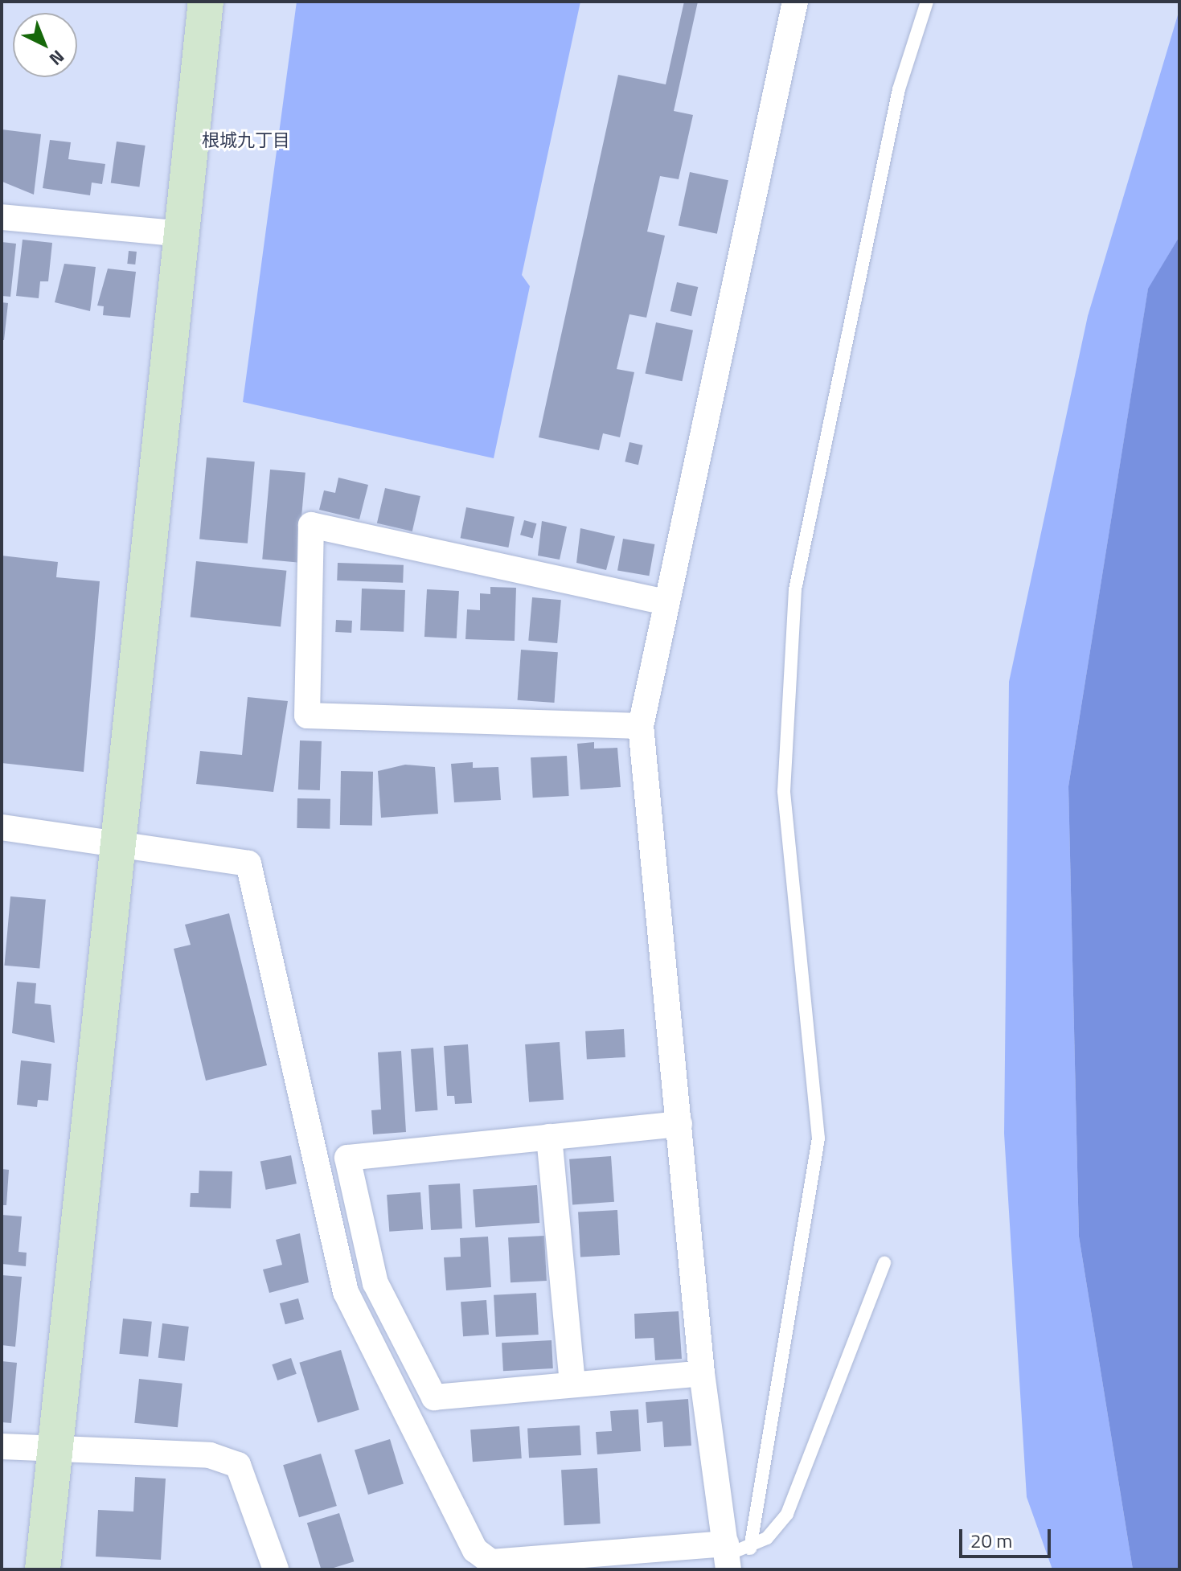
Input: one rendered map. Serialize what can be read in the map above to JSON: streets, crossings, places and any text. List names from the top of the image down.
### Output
{
  "districts": ["根城九丁目"],
  "scale_bar": "20 m",
  "north": "bottom right"
}
